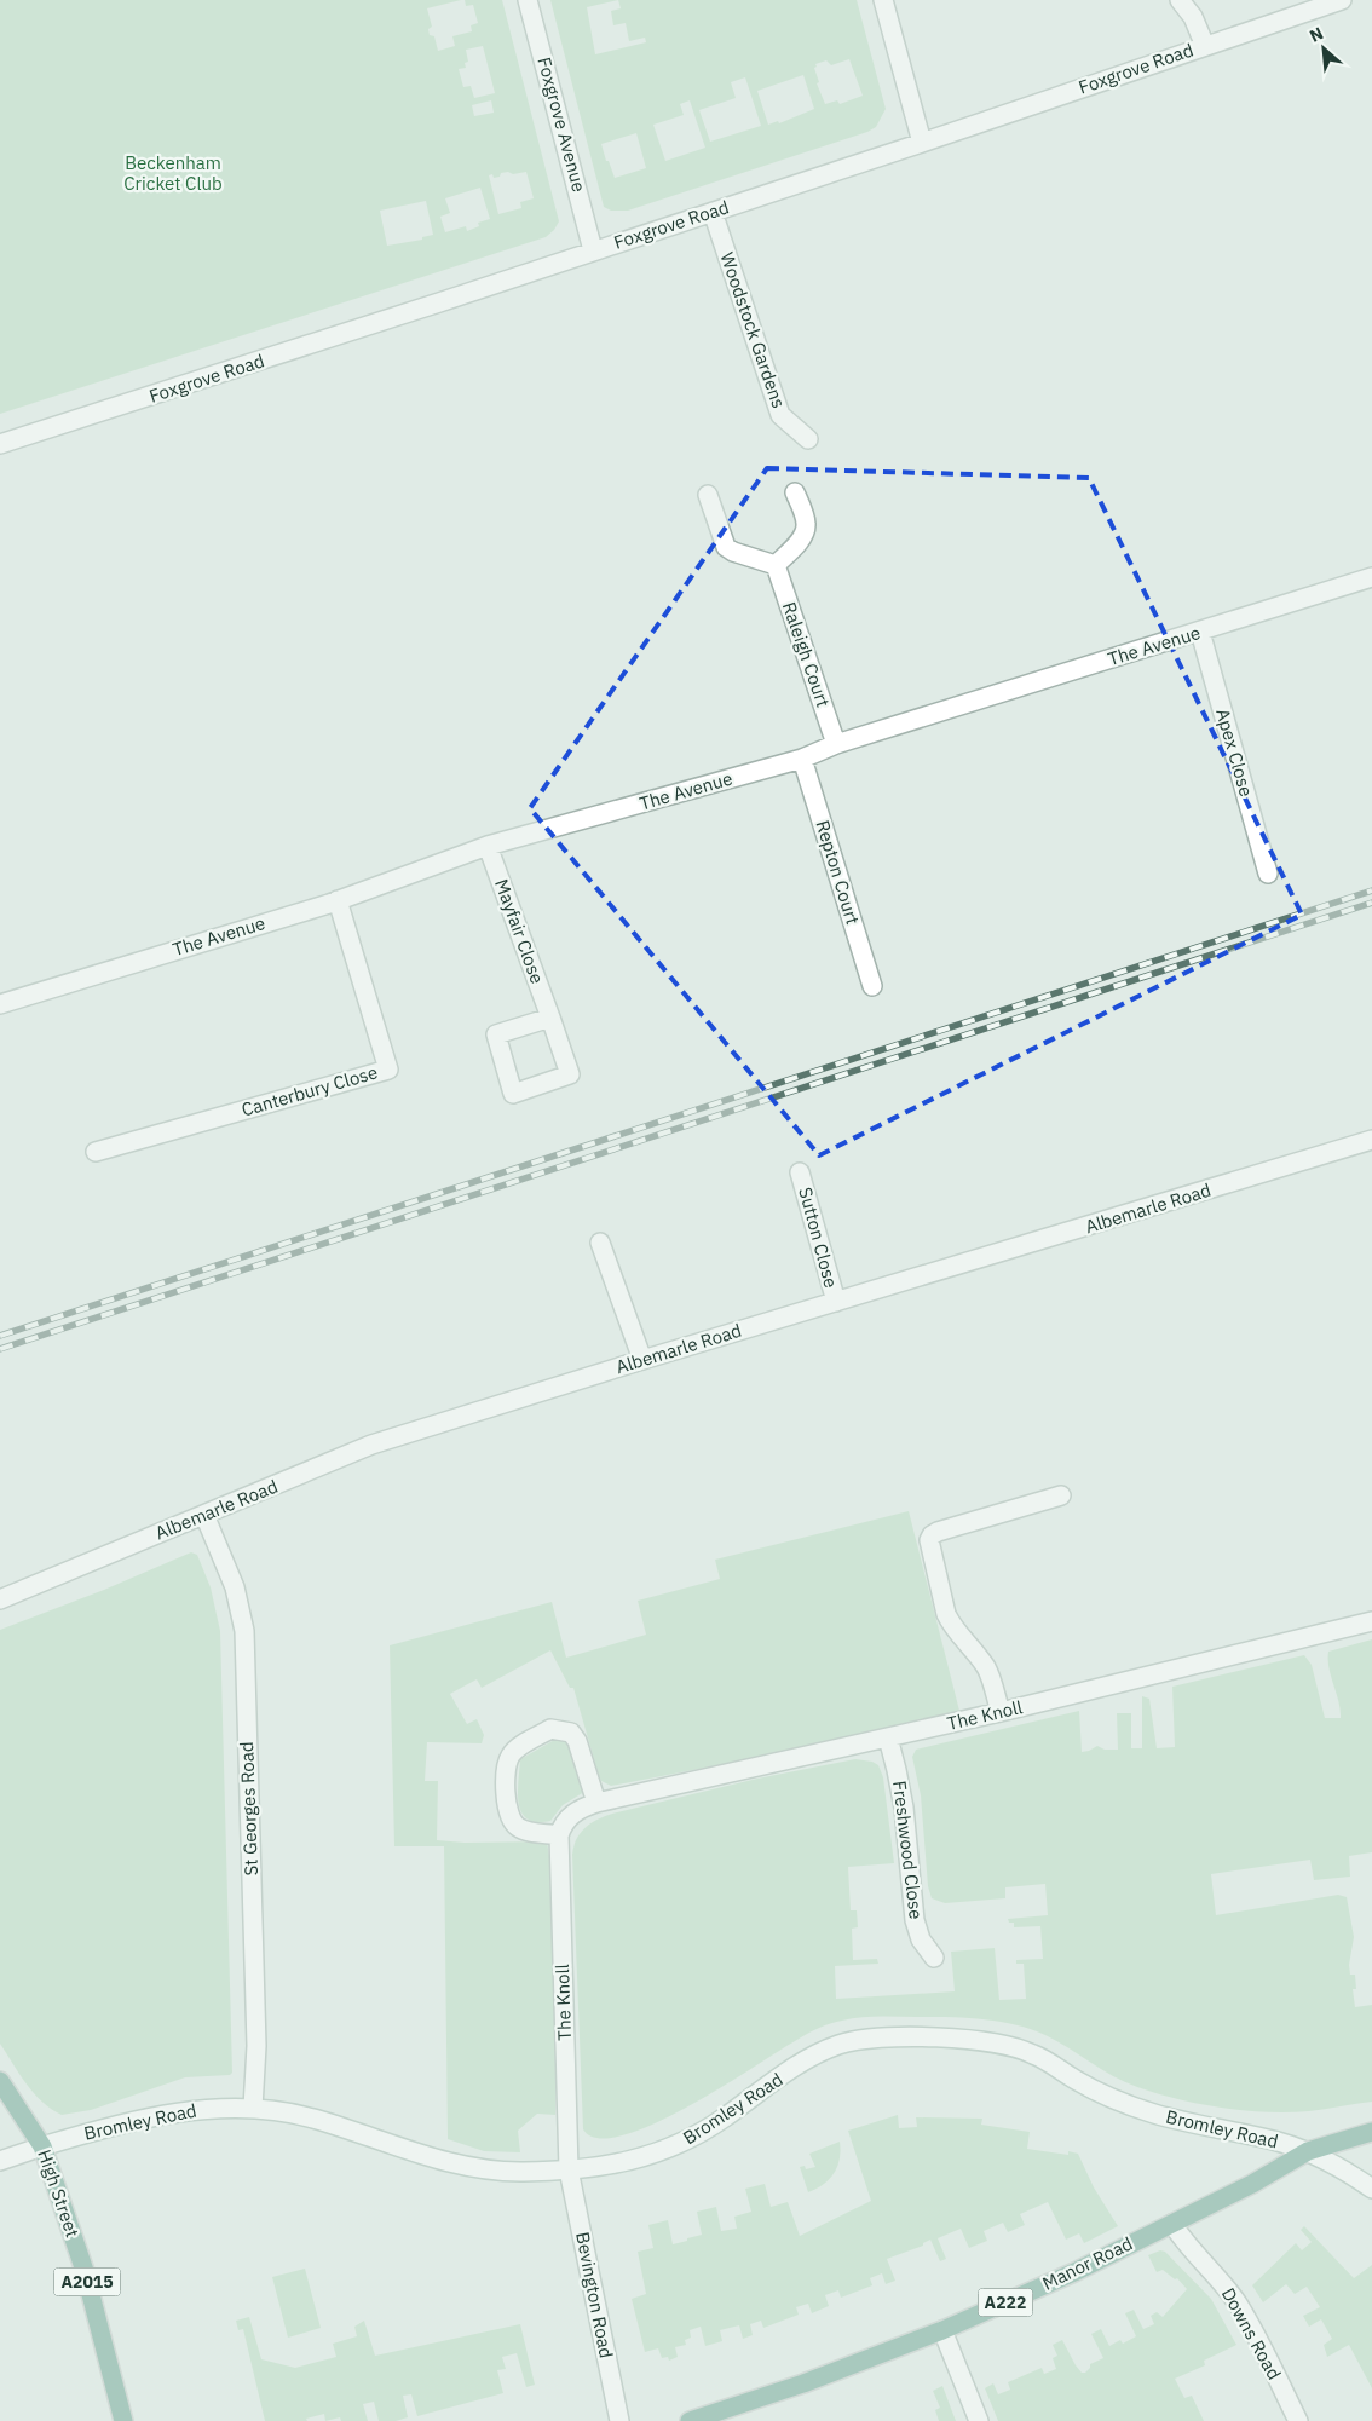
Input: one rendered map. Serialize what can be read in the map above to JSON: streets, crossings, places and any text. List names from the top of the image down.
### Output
{
  "streets": {
    "main road": [
      "High Street",
      "Manor Road",
      "A2015",
      "A222"
    ],
    "street": [
      "Foxgrove Road",
      "Foxgrove Avenue",
      "Woodstock Gardens",
      "The Avenue",
      "Raleigh Court",
      "Apex Close",
      "Repton Court",
      "Mayfair Close",
      "Canterbury Close",
      "Albemarle Road",
      "Sutton Close",
      "The Knoll",
      "St Georges Road",
      "Freshwood Close",
      "Bromley Road",
      "Bevington Road",
      "Downs Road"
    ]
  },
  "crossings": [
    ["Foxgrove Road", "Foxgrove Avenue"],
    ["Foxgrove Road", "Woodstock Gardens"],
    ["The Avenue", "Raleigh Court"],
    ["The Avenue", "Apex Close"],
    ["The Avenue", "Repton Court"],
    ["The Avenue", "Mayfair Close"],
    ["The Avenue", "Canterbury Close"],
    ["Albemarle Road", "Sutton Close"],
    ["Albemarle Road", "St Georges Road"],
    ["The Knoll", "Freshwood Close"],
    ["The Knoll", "Bromley Road"],
    ["The Knoll", "Bevington Road"],
    ["St Georges Road", "Bromley Road"],
    ["Bromley Road", "High Street"],
    ["Bromley Road", "Manor Road"],
    ["Bromley Road", "Bevington Road"],
    ["Bromley Road", "A222"],
    ["Manor Road", "A222"],
    ["Manor Road", "Downs Road"]
  ],
  "parks": ["Beckenham Cricket Club"],
  "north": "top left"
}
